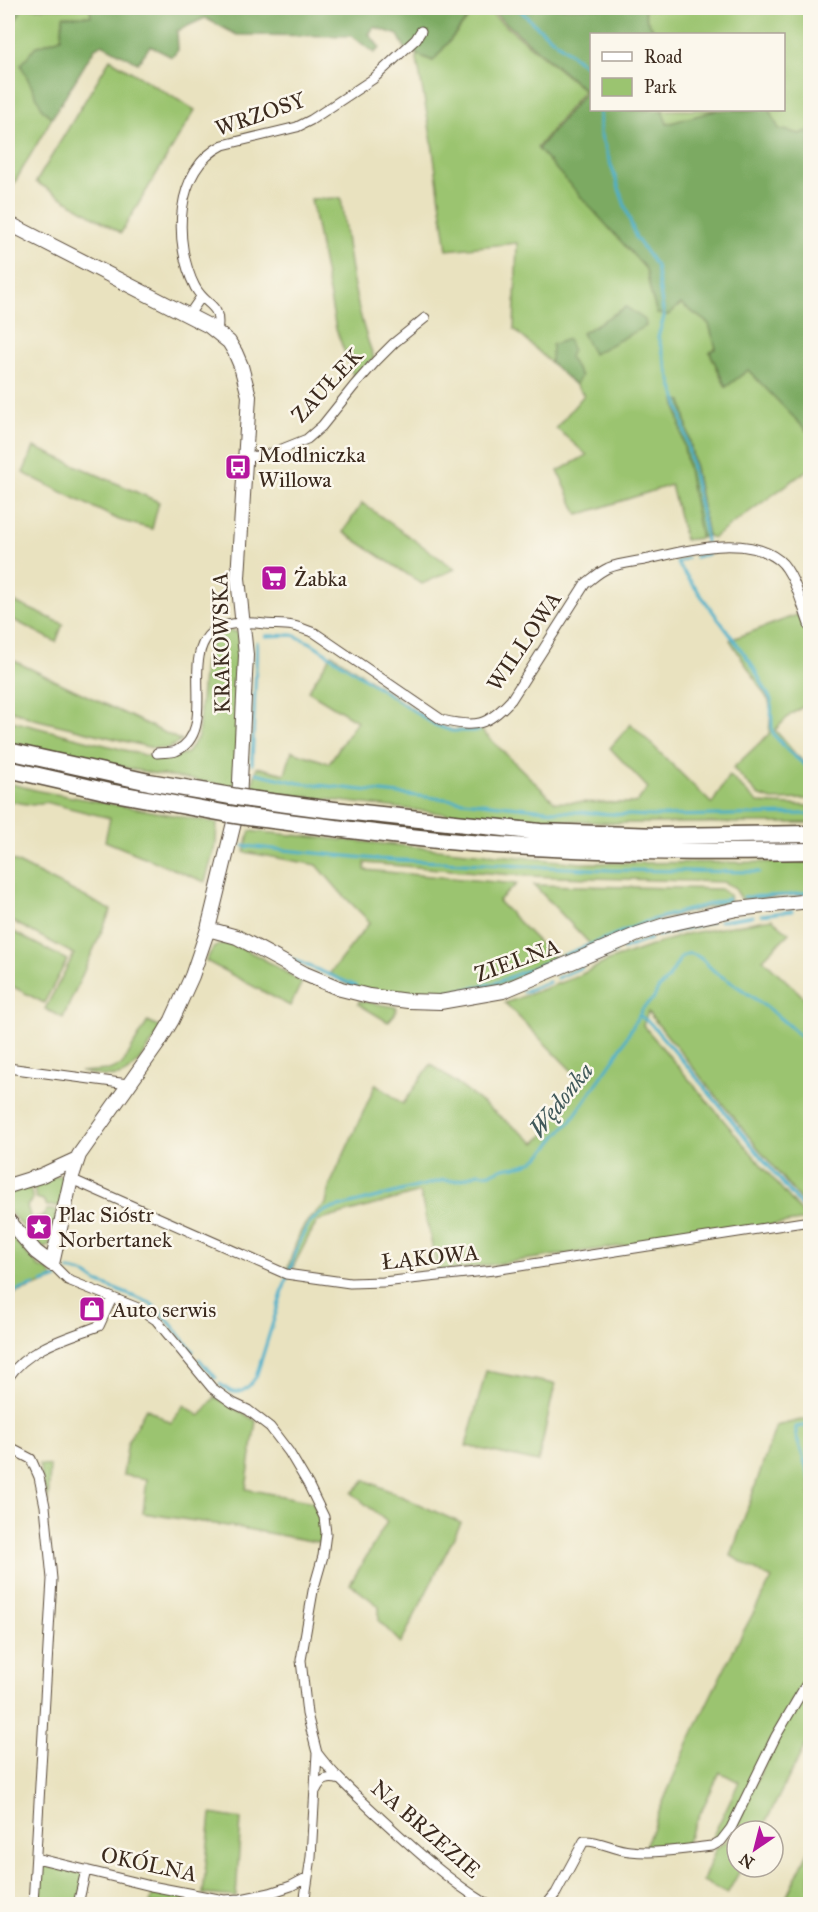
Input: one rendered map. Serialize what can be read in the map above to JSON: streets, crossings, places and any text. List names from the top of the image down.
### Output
{
  "streets": {
    "street": [
      "WRZOSY",
      "ZAUŁEK",
      "WILLOWA",
      "KRAKOWSKA",
      "ZIELNA",
      "ŁĄKOWA",
      "NA BRZEZIE",
      "OKÓLNA"
    ]
  },
  "crossings": [
    ["WRZOSY", "KRAKOWSKA"],
    ["ZAUŁEK", "KRAKOWSKA"],
    ["WILLOWA", "KRAKOWSKA"],
    ["KRAKOWSKA", "ZIELNA"]
  ],
  "water": ["Wędonka"],
  "places": {
    "bus stop": ["Modlniczka Willowa"],
    "supermarket": ["Żabka"],
    "place": ["Plac Sióstr Norbertanek"],
    "shop": ["Auto serwis"]
  },
  "legend": ["Road", "Park"],
  "north": "bottom left"
}
